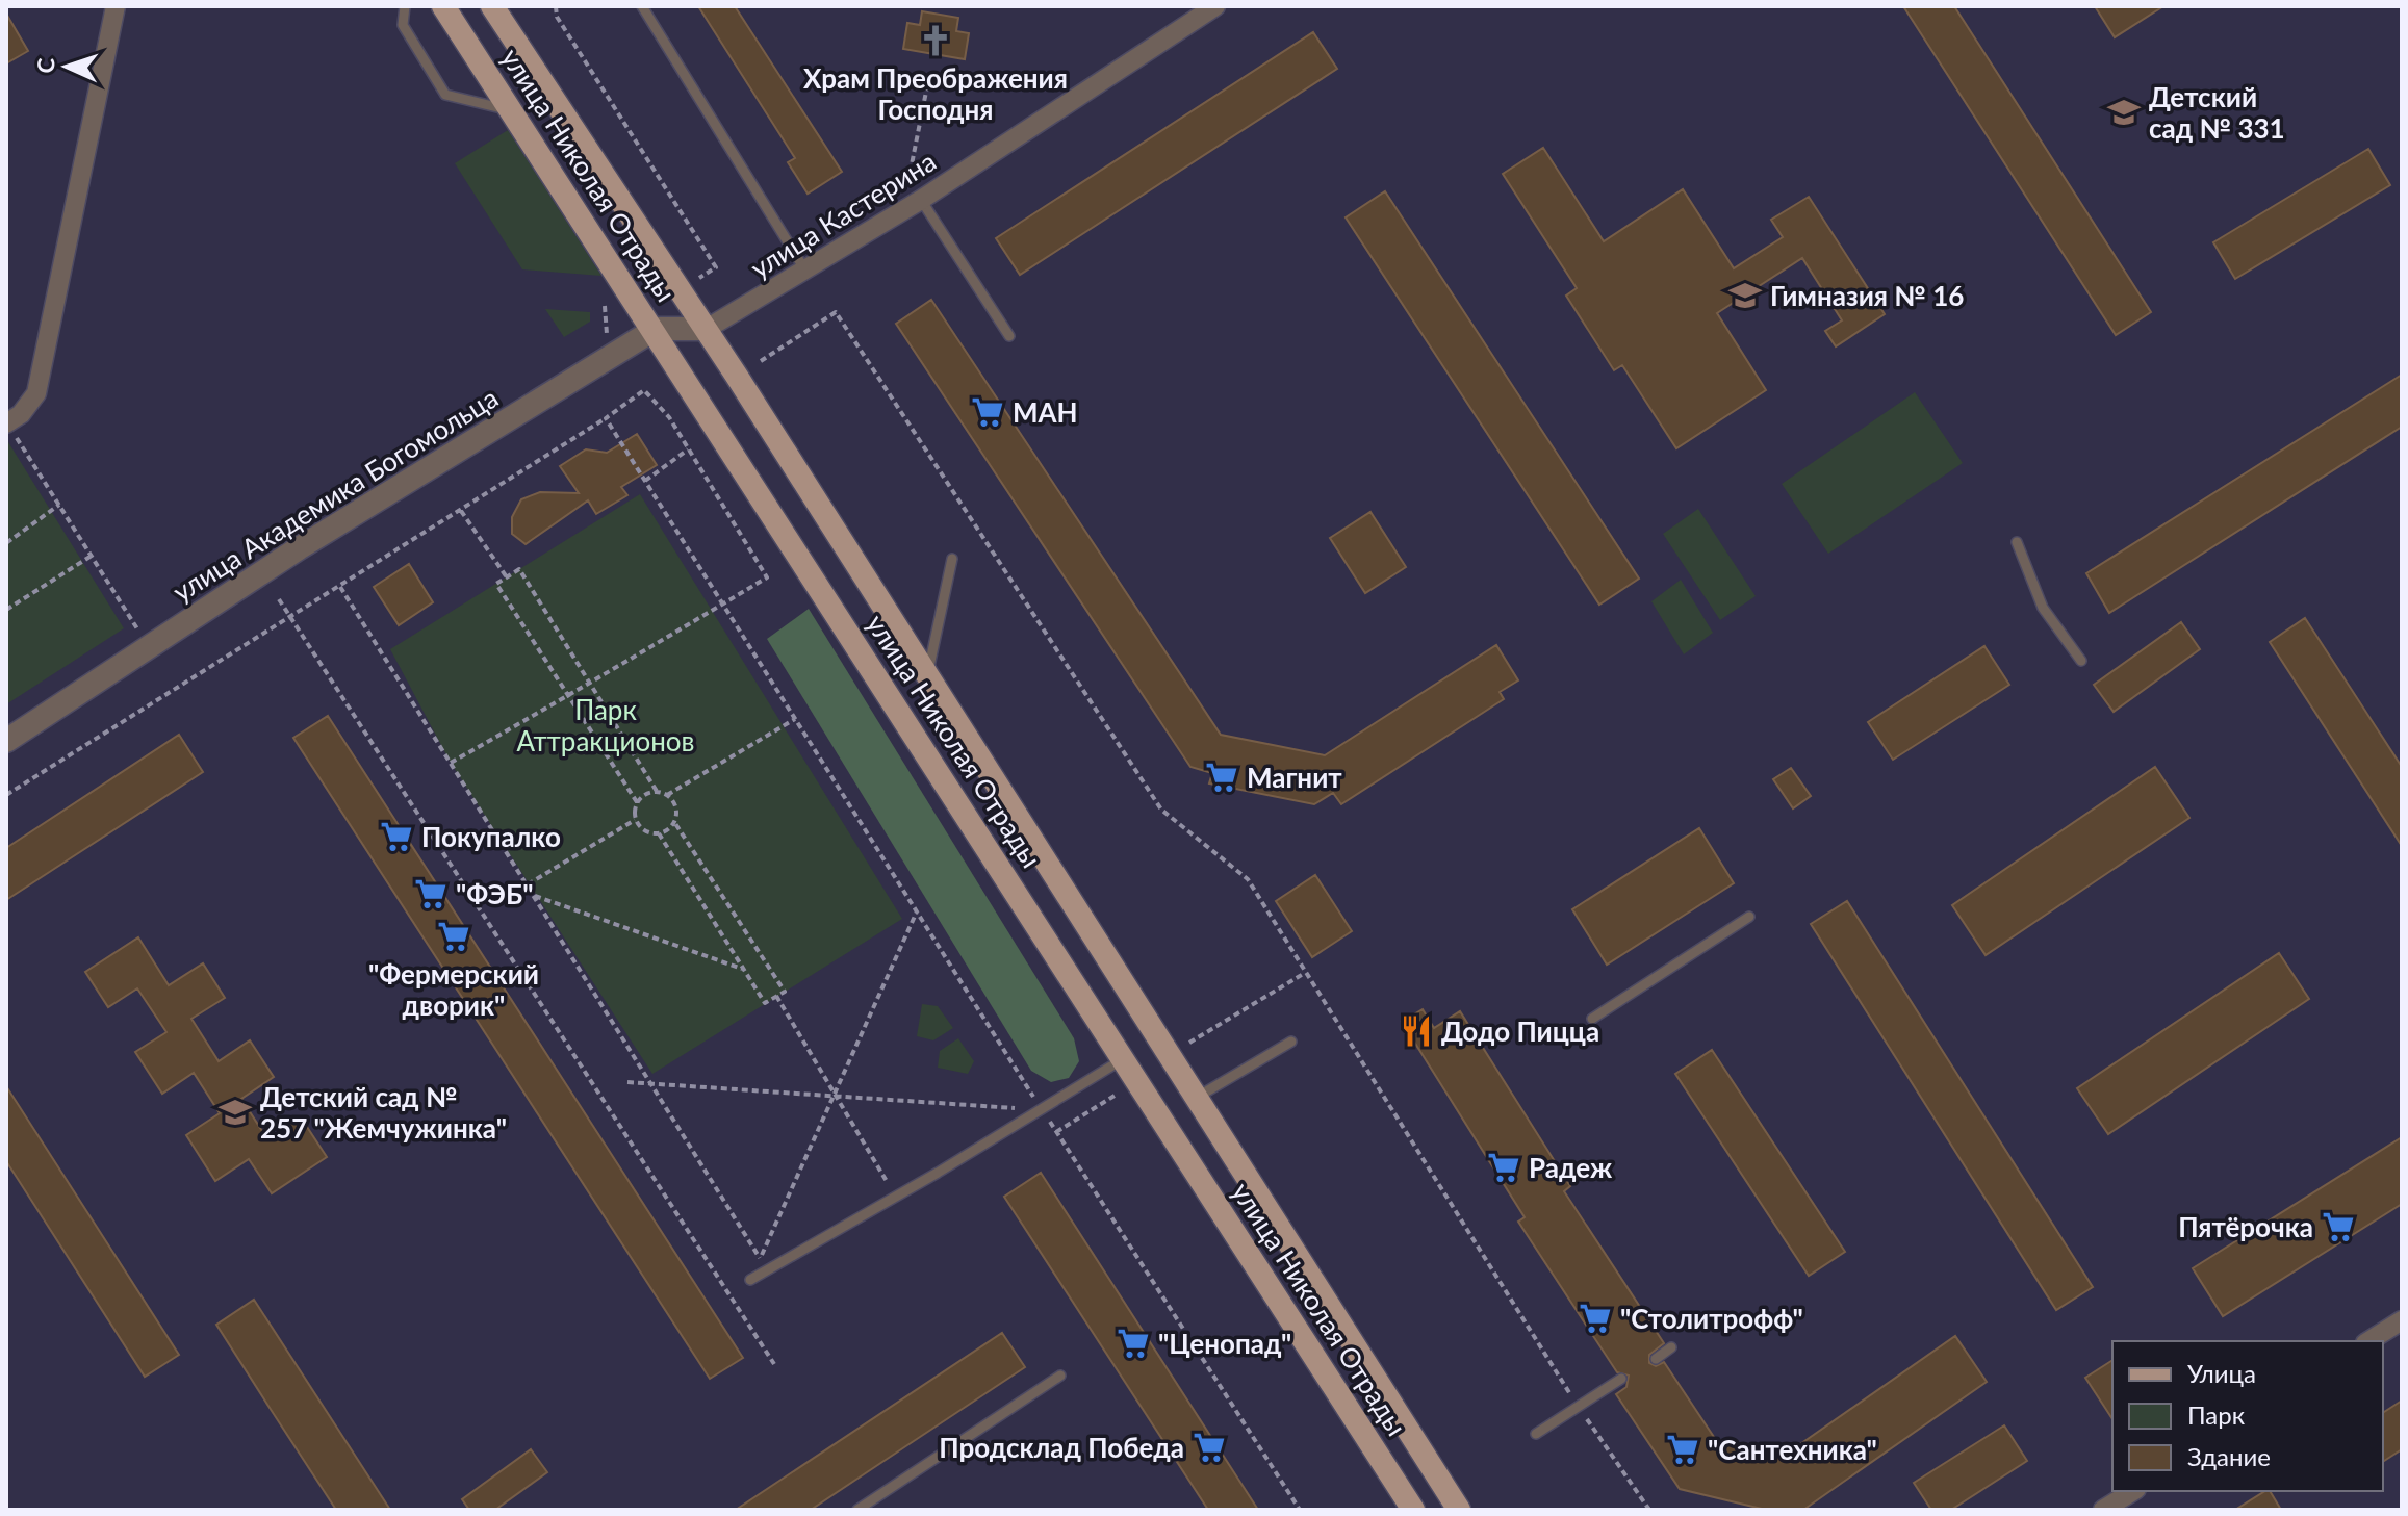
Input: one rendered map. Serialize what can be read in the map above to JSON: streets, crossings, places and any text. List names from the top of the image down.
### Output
{
  "streets": {
    "main road": ["улица Николая Отрады"],
    "street": ["улица Кастерина", "улица Академика Богомольца"]
  },
  "crossings": [
    ["улица Николая Отрады", "улица Кастерина"],
    ["улица Николая Отрады", "улица Академика Богомольца"]
  ],
  "parks": ["Парк Аттракционов"],
  "places": {
    "church": ["Храм Преображения Господня"],
    "school or university": ["Детский сад № 331", "Гимназия № 16", "Детский сад № 257 \"Жемчужинка\""],
    "supermarket": [
      "МАН",
      "Магнит",
      "Покупалко",
      "\"ФЭБ\"",
      "\"Фермерский дворик\"",
      "Радеж",
      "Пятёрочка",
      "\"Столитрофф\"",
      "\"Ценопад\"",
      "Продсклад Победа",
      "\"Сантехника\""
    ],
    "restaurant": ["Додо Пицца"]
  },
  "legend": ["Улица", "Парк", "Здание"],
  "north": "left"
}
